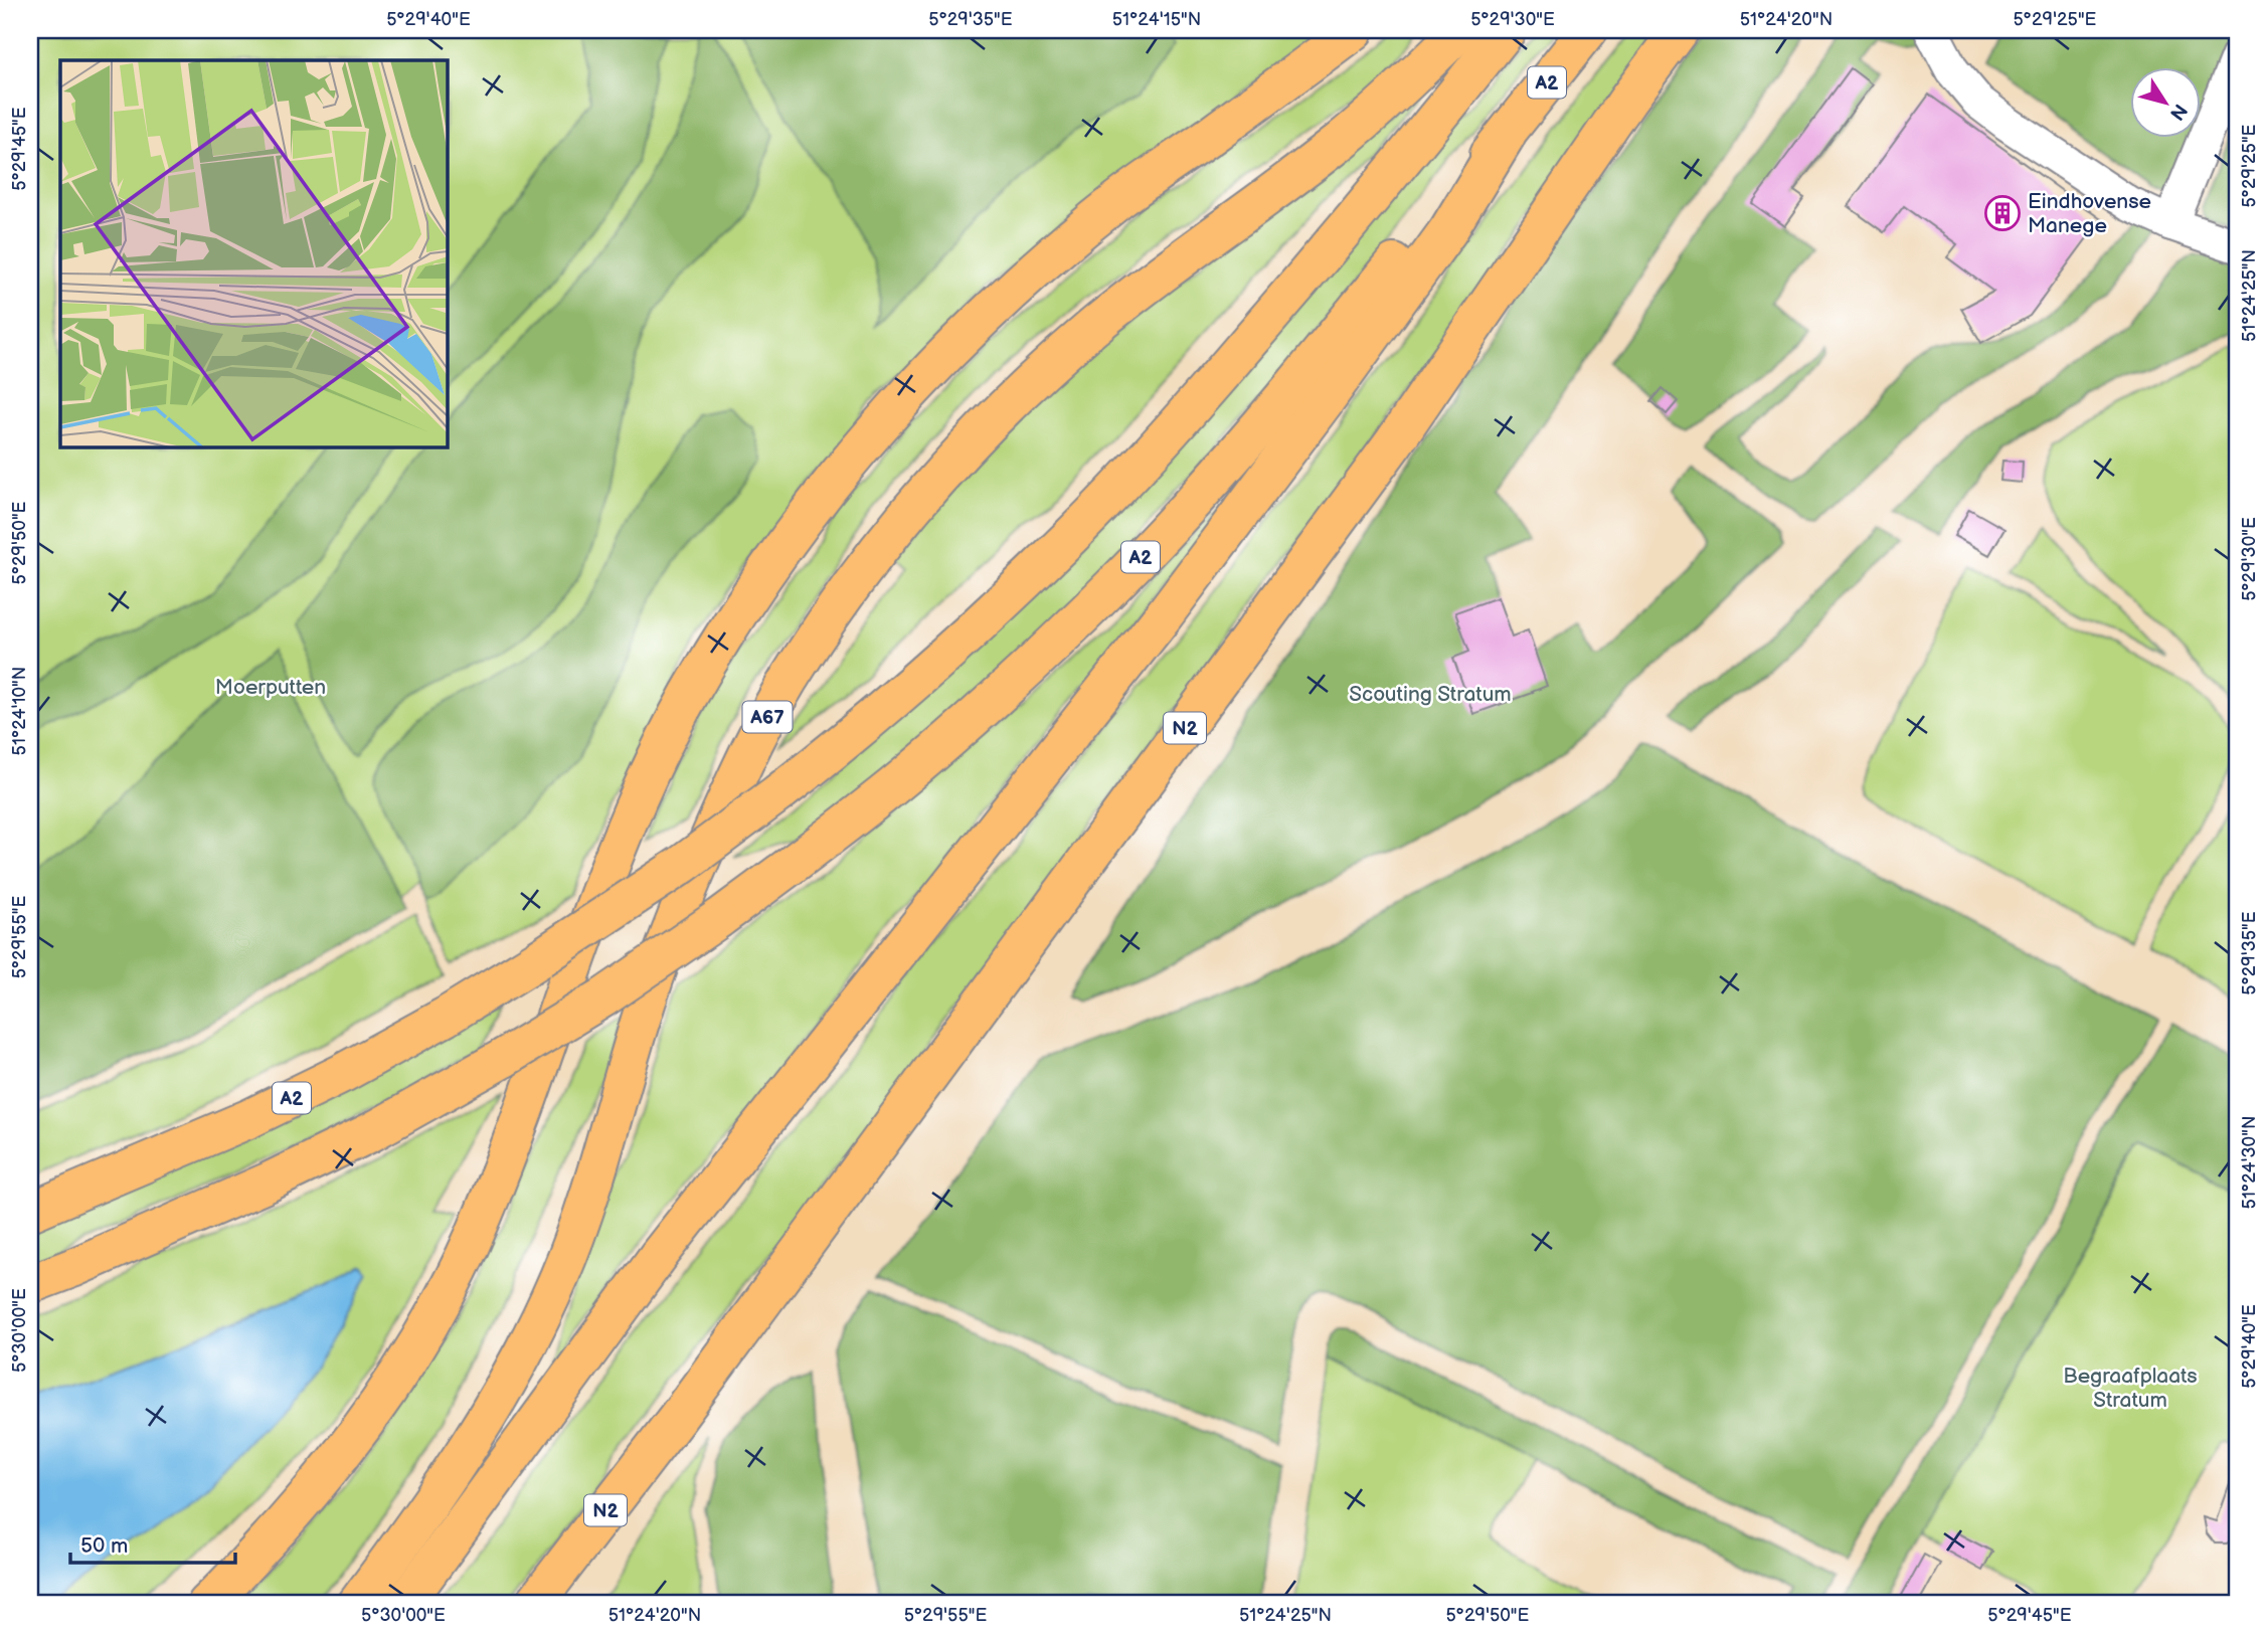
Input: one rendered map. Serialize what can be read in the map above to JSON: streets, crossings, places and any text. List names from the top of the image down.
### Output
{
  "streets": {
    "highway": ["A2", "A67", "N2"]
  },
  "parks": ["Moerputten", "Scouting Stratum", "Begraafplaats Stratum"],
  "places": {
    "building": ["Eindhovense Manege"]
  },
  "scale_bar": "50 m",
  "north": "bottom right",
  "coordinates": [
    "5°29'40\"E",
    "5°29'35\"E",
    "51°24'15\"N",
    "5°29'30\"E",
    "51°24'20\"N",
    "5°29'25\"E",
    "5°29'45\"E",
    "51°24'25\"N",
    "5°29'50\"E",
    "51°24'10\"N",
    "5°29'55\"E",
    "51°24'30\"N",
    "5°30'00\"E"
  ]
}
